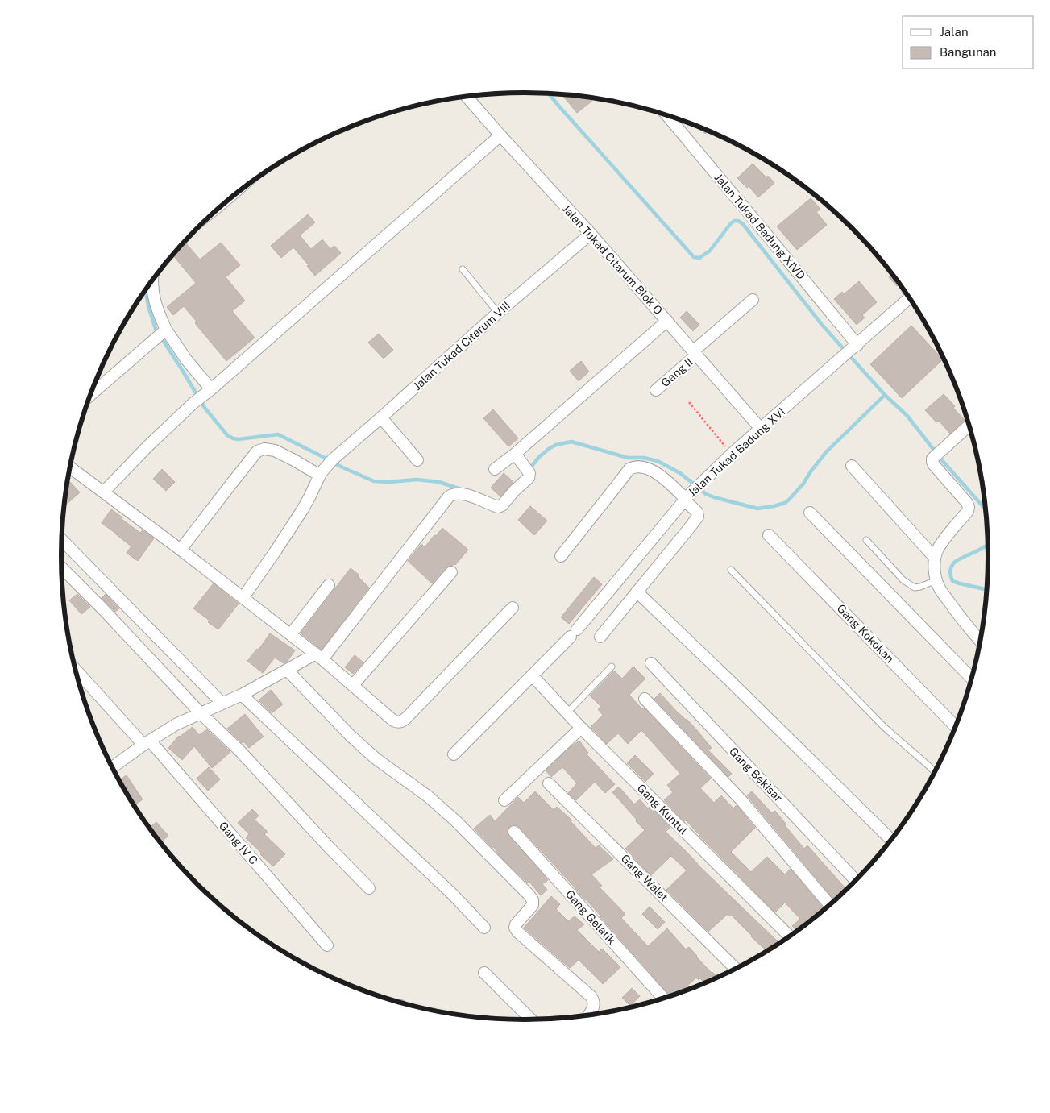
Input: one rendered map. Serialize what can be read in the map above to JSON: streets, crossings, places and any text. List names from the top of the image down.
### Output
{
  "streets": {
    "street": [
      "Jalan Tukad Badung XIVD",
      "Jalan Tukad Citarum Blok O",
      "Jalan Tukad Citarum VIII",
      "Gang II",
      "Jalan Tukad Badung XVI",
      "Gang Kokokan",
      "Gang Bekisar",
      "Gang Kuntul",
      "Gang IV C",
      "Gang Walet",
      "Gang Gelatik"
    ]
  },
  "crossings": [
    ["Jalan Tukad Badung XIVD", "Jalan Tukad Badung XVI"],
    ["Jalan Tukad Citarum Blok O", "Jalan Tukad Citarum VIII"],
    ["Jalan Tukad Citarum Blok O", "Gang II"],
    ["Jalan Tukad Citarum Blok O", "Jalan Tukad Badung XVI"],
    ["Jalan Tukad Badung XVI", "Gang Kuntul"]
  ],
  "legend": ["Jalan", "Bangunan"]
}
